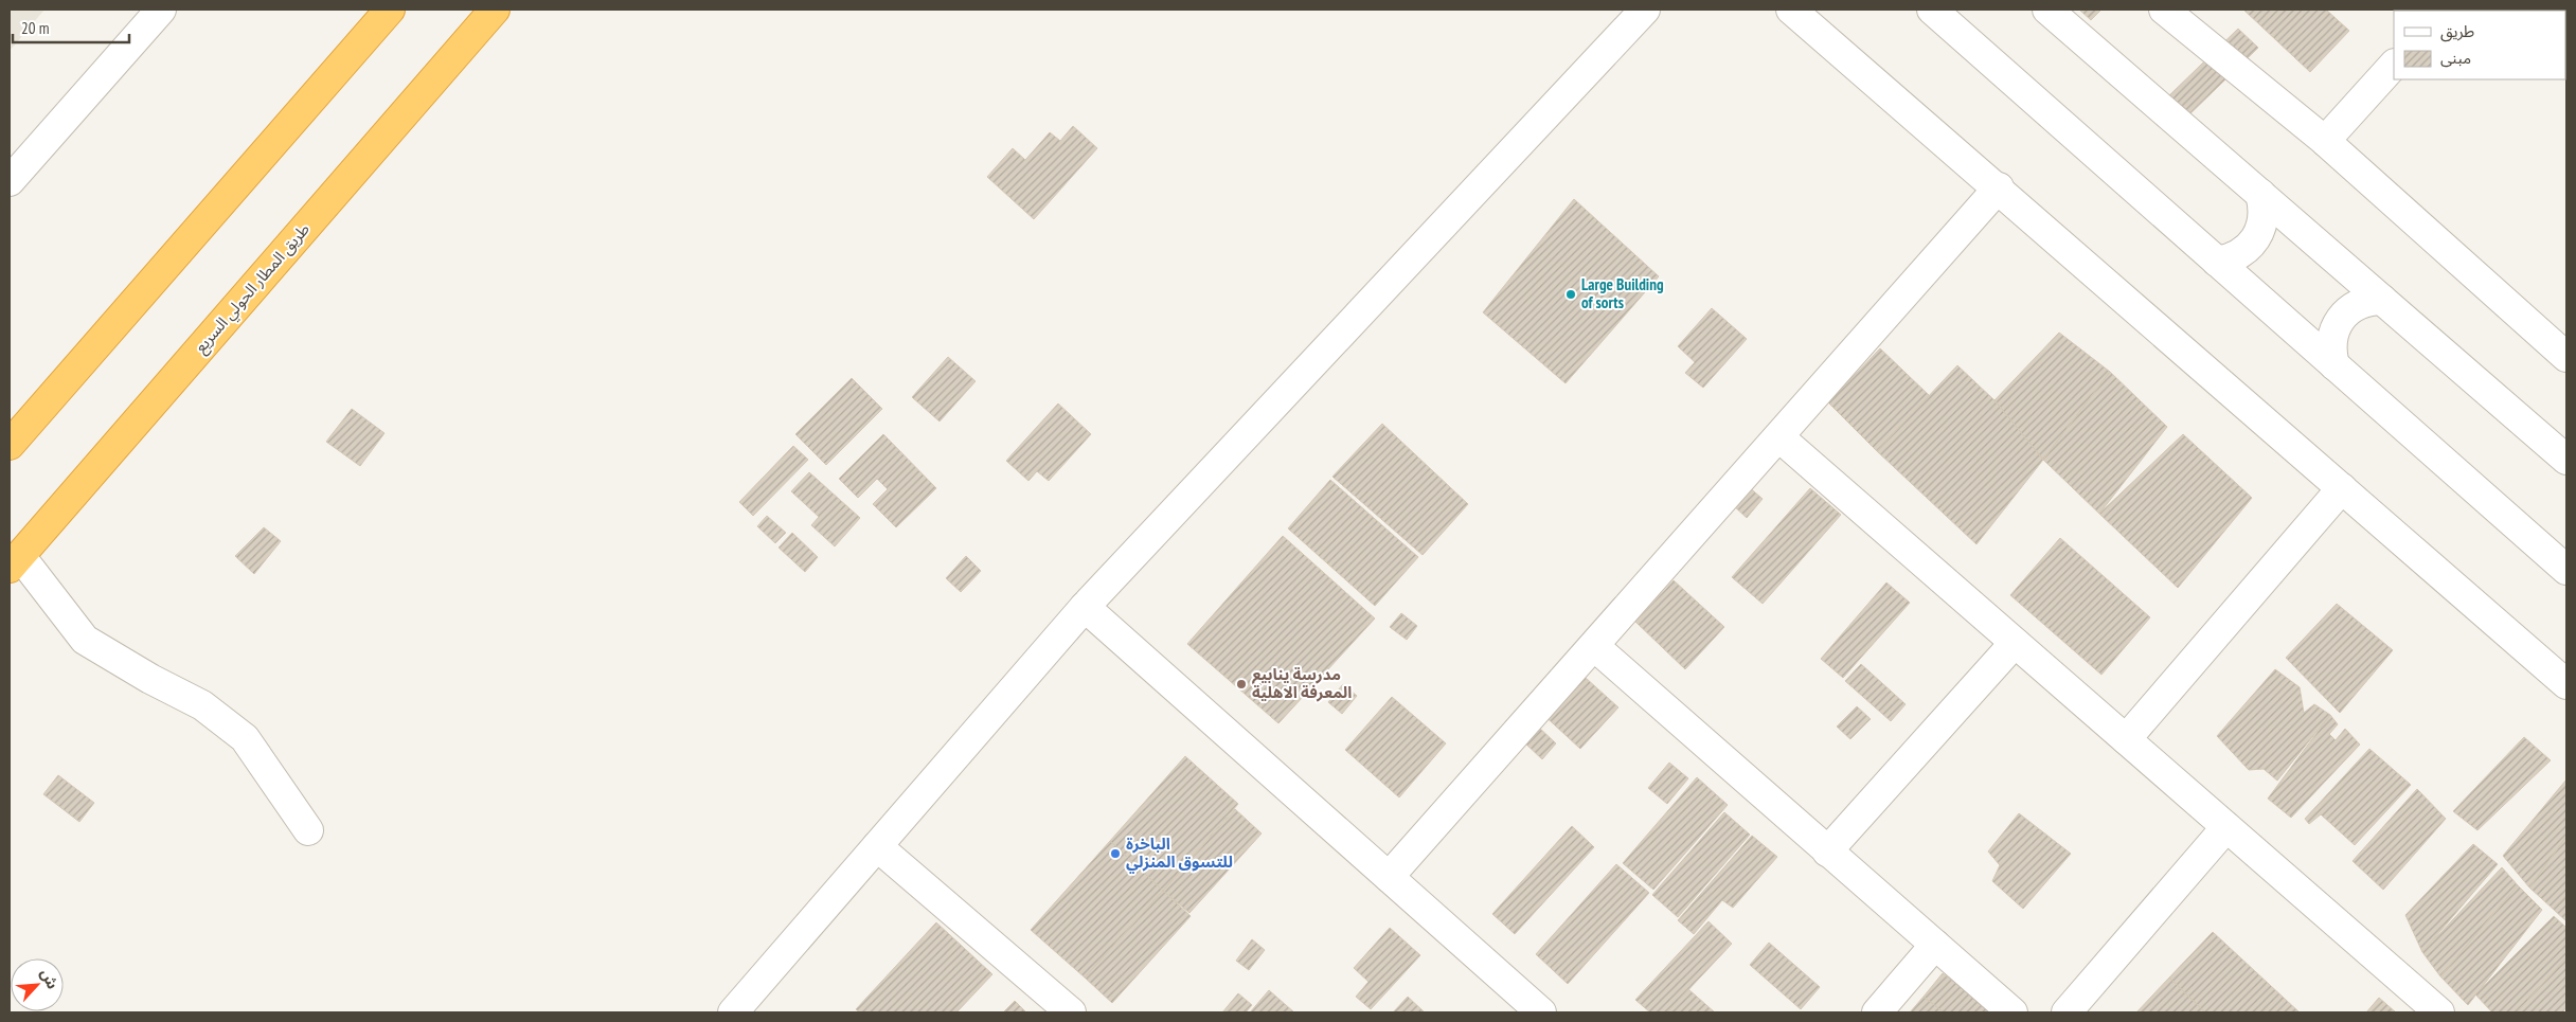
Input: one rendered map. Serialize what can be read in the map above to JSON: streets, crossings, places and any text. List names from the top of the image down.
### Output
{
  "streets": {
    "highway": ["طريق المطار الحولي السريع"]
  },
  "places": ["Large Building of sorts", "مدرسة ينابيع المعرفة الاهلية", "الباخرة للتسوق المنزلي"],
  "legend": ["طريق", "مبنى"],
  "scale_bar": "20 m",
  "north": "top right"
}
